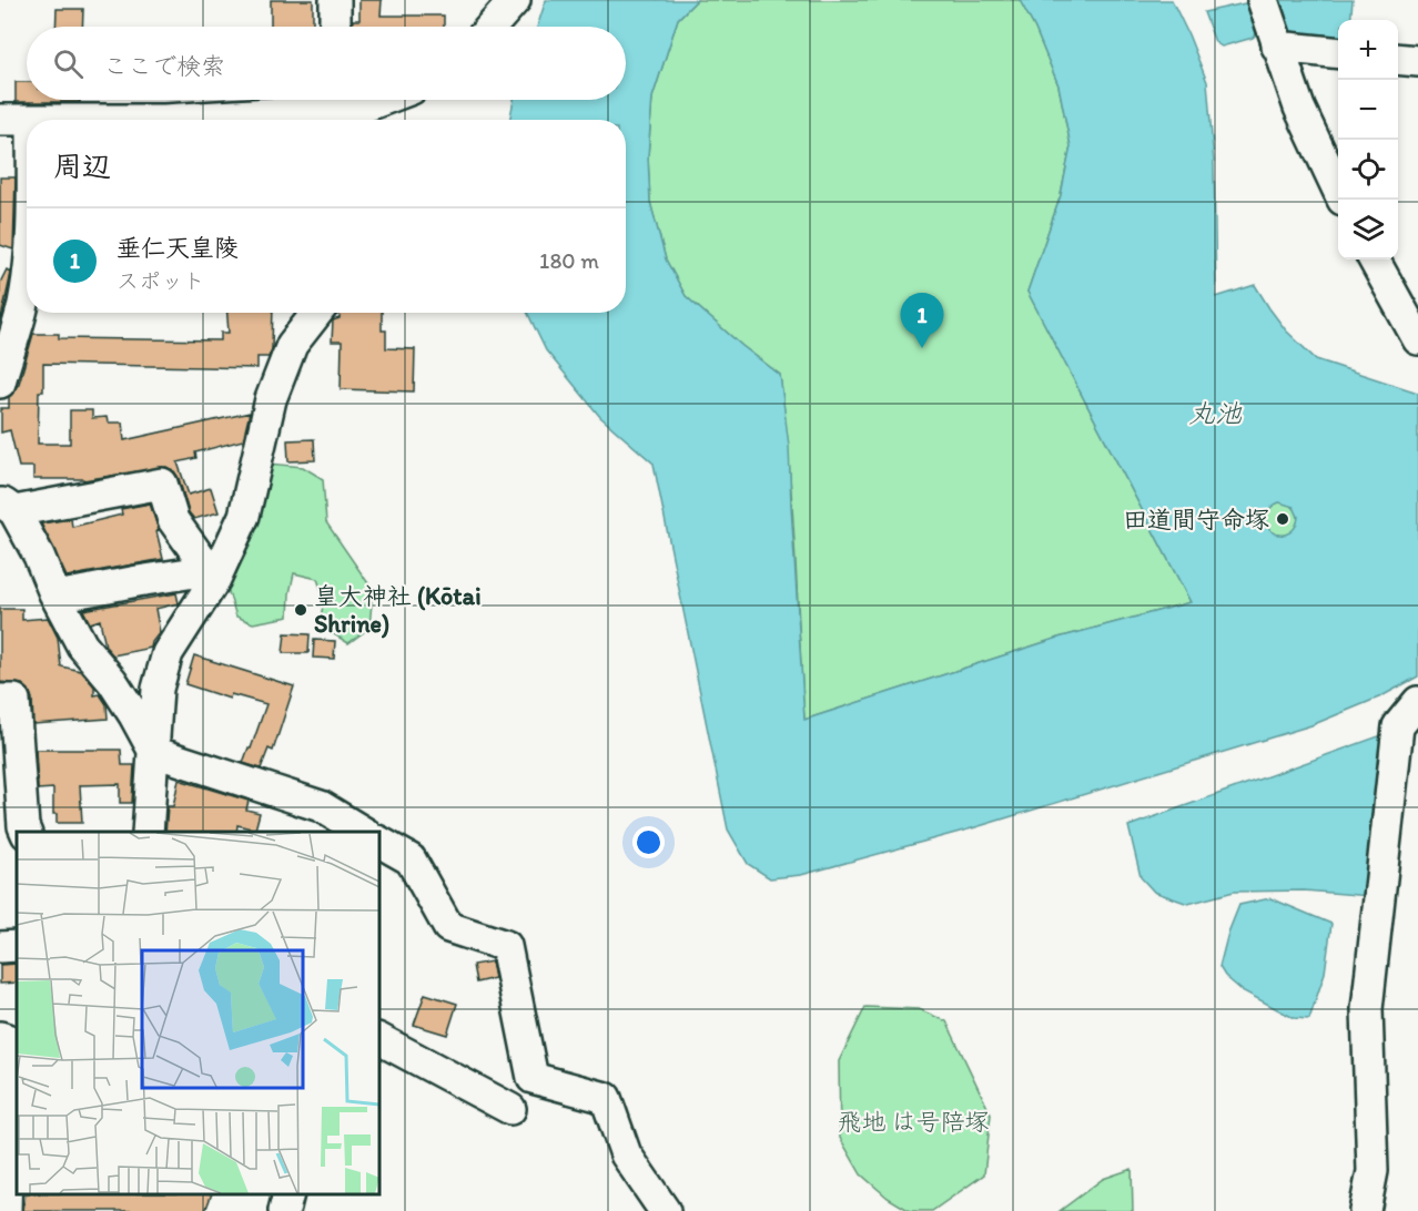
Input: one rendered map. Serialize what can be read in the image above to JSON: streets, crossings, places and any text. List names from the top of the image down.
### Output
{
  "water": ["丸池"],
  "parks": ["飛地 は号陪塚"],
  "places": ["田道間守命塚", "皇大神社 (Kōtai Shrine)"],
  "page": {
    "map_buttons": ["+", "−"],
    "search": "ここで検索",
    "heading": "周辺",
    "list": [
      {
        "mark": "1",
        "name": "垂仁天皇陵",
        "note": "スポット",
        "value": "180 m"
      }
    ],
    "pins": "1"
  }
}
